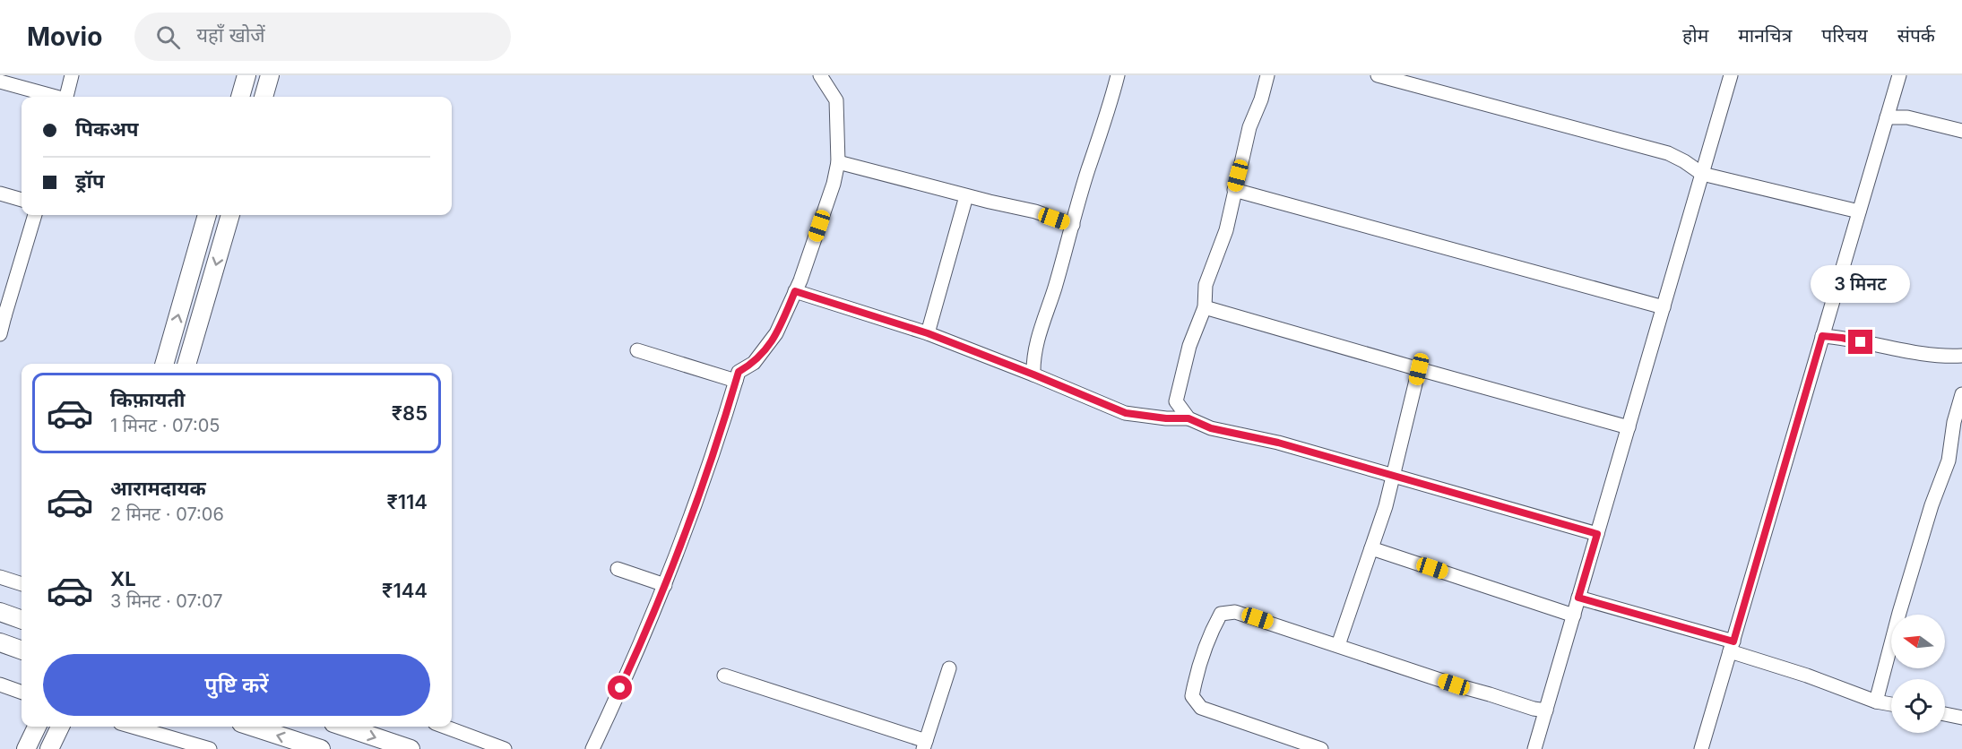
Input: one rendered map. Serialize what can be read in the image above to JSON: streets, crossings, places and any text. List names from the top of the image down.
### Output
{
  "north": "left",
  "page": {
    "header": "Movio",
    "search": "यहाँ खोजें",
    "nav": [
      "होम",
      "मानचित्र",
      "परिचय",
      "संपर्क"
    ],
    "banner": ["पिकअप", "ड्रॉप"],
    "bubble": "3 मिनट",
    "list": [
      {
        "name": "किफ़ायती",
        "note": "1 मिनट · 07:05",
        "value": "₹85"
      },
      {
        "name": "आरामदायक",
        "note": "2 मिनट · 07:06",
        "value": "₹114"
      },
      {
        "name": "XL",
        "note": "3 मिनट · 07:07",
        "value": "₹144"
      }
    ],
    "buttons": "पुष्टि करें"
  }
}
